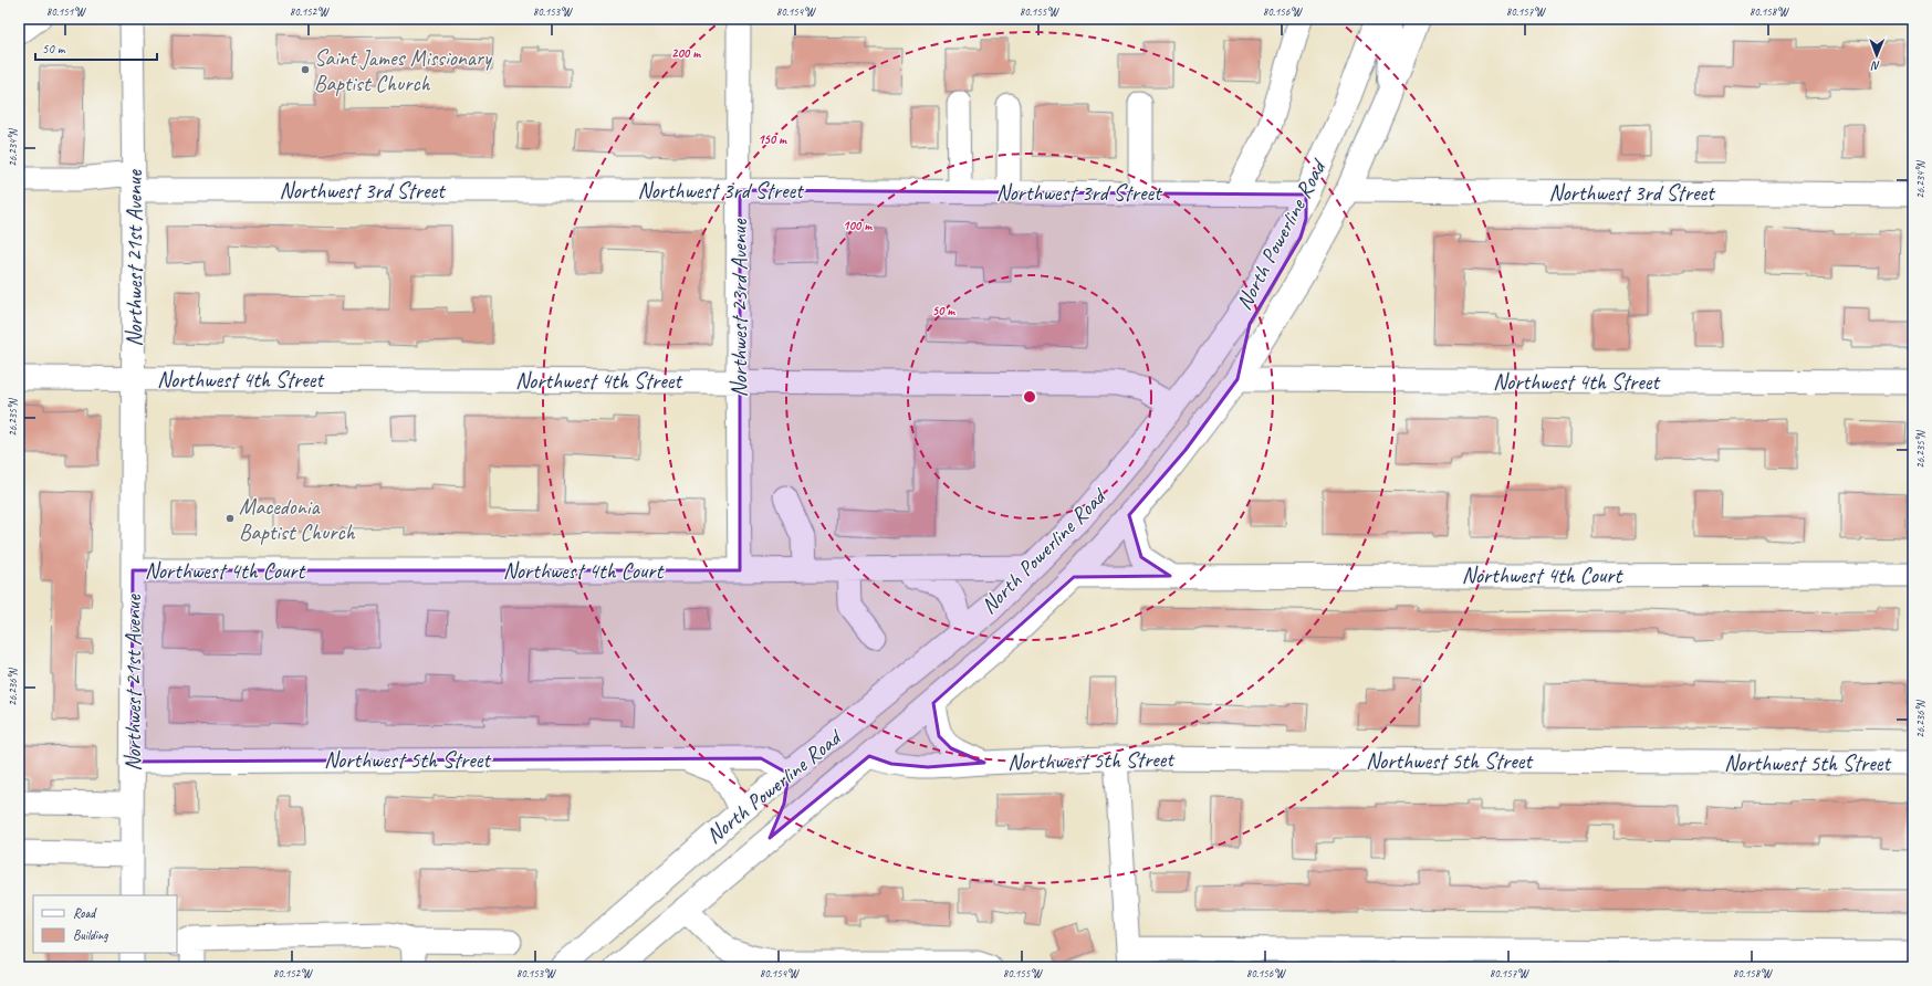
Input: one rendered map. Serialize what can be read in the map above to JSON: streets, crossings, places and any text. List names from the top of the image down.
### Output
{
  "streets": {
    "main road": ["North Powerline Road"],
    "street": [
      "Northwest 3rd Street",
      "Northwest 21st Avenue",
      "Northwest 23rd Avenue",
      "Northwest 4th Street",
      "Northwest 4th Court",
      "Northwest 5th Street"
    ]
  },
  "crossings": [
    ["Northwest 3rd Street", "North Powerline Road"],
    ["Northwest 3rd Street", "Northwest 21st Avenue"],
    ["Northwest 3rd Street", "Northwest 23rd Avenue"],
    ["North Powerline Road", "Northwest 4th Street"],
    ["North Powerline Road", "Northwest 4th Court"],
    ["North Powerline Road", "Northwest 5th Street"],
    ["Northwest 21st Avenue", "Northwest 4th Street"],
    ["Northwest 21st Avenue", "Northwest 4th Court"],
    ["Northwest 21st Avenue", "Northwest 5th Street"],
    ["Northwest 23rd Avenue", "Northwest 4th Street"],
    ["Northwest 23rd Avenue", "Northwest 4th Court"]
  ],
  "places": ["Saint James Missionary Baptist Church", "Macedonia Baptist Church"],
  "legend": ["Road", "Building"],
  "scale_bar": "50 m",
  "north": "bottom",
  "coordinates": [
    "80.151°W",
    "80.152°W",
    "80.153°W",
    "80.154°W",
    "80.155°W",
    "80.156°W",
    "80.157°W",
    "80.158°W",
    "26.234°N",
    "26.235°N",
    "26.236°N"
  ],
  "rings": [
    "200 m",
    "150 m",
    "100 m",
    "50 m"
  ]
}
